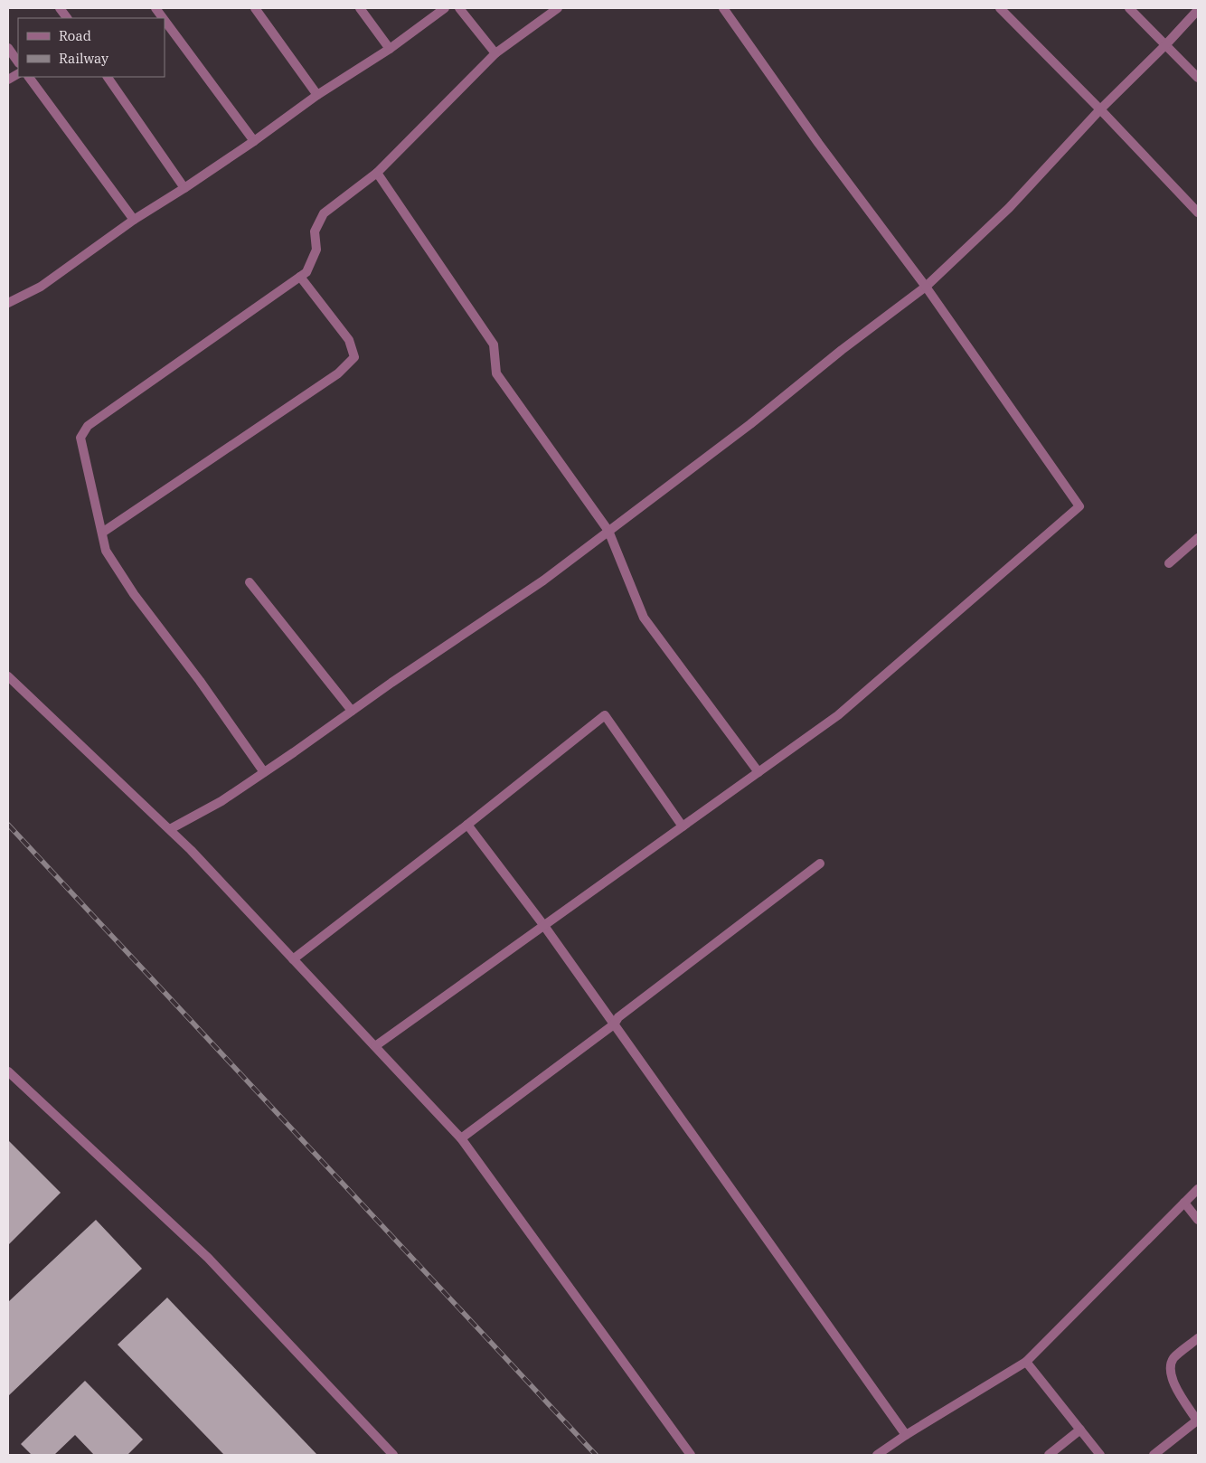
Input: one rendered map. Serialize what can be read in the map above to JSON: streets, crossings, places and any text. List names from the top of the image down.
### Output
{
  "legend": ["Road", "Railway"]
}
